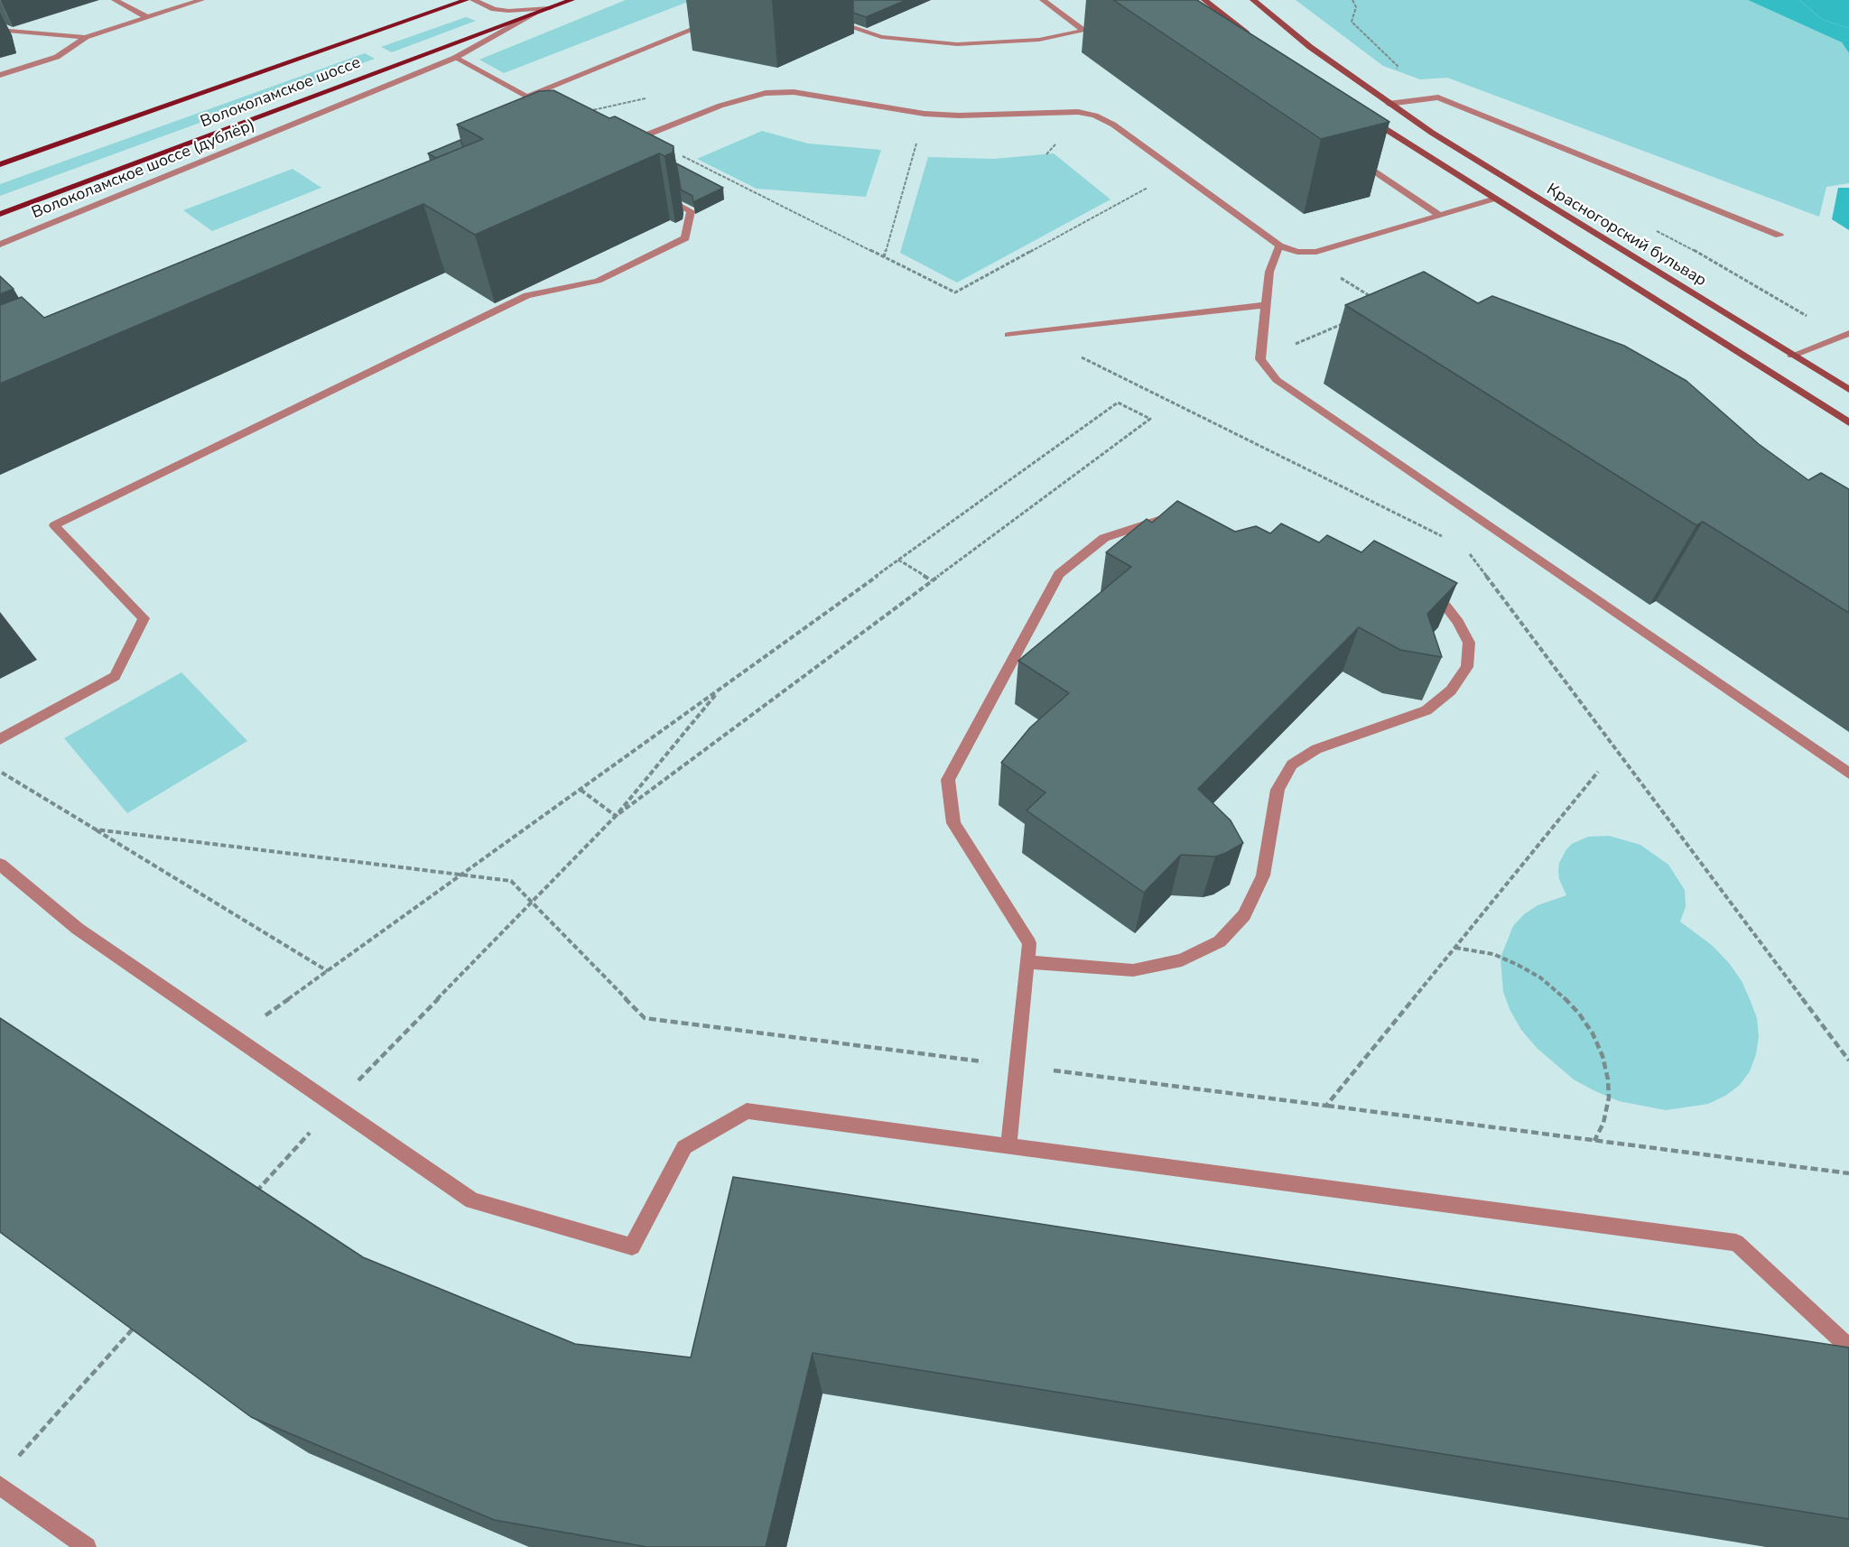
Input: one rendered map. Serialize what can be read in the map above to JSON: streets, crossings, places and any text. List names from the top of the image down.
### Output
{
  "streets": {
    "main road": ["Волоколамское шоссе", "Красногорский бульвар"],
    "street": ["Волоколамское шоссе (дублёр)"]
  },
  "crossings": [
    ["Волоколамское шоссе", "Волоколамское шоссе (дублёр)"]
  ]
}
